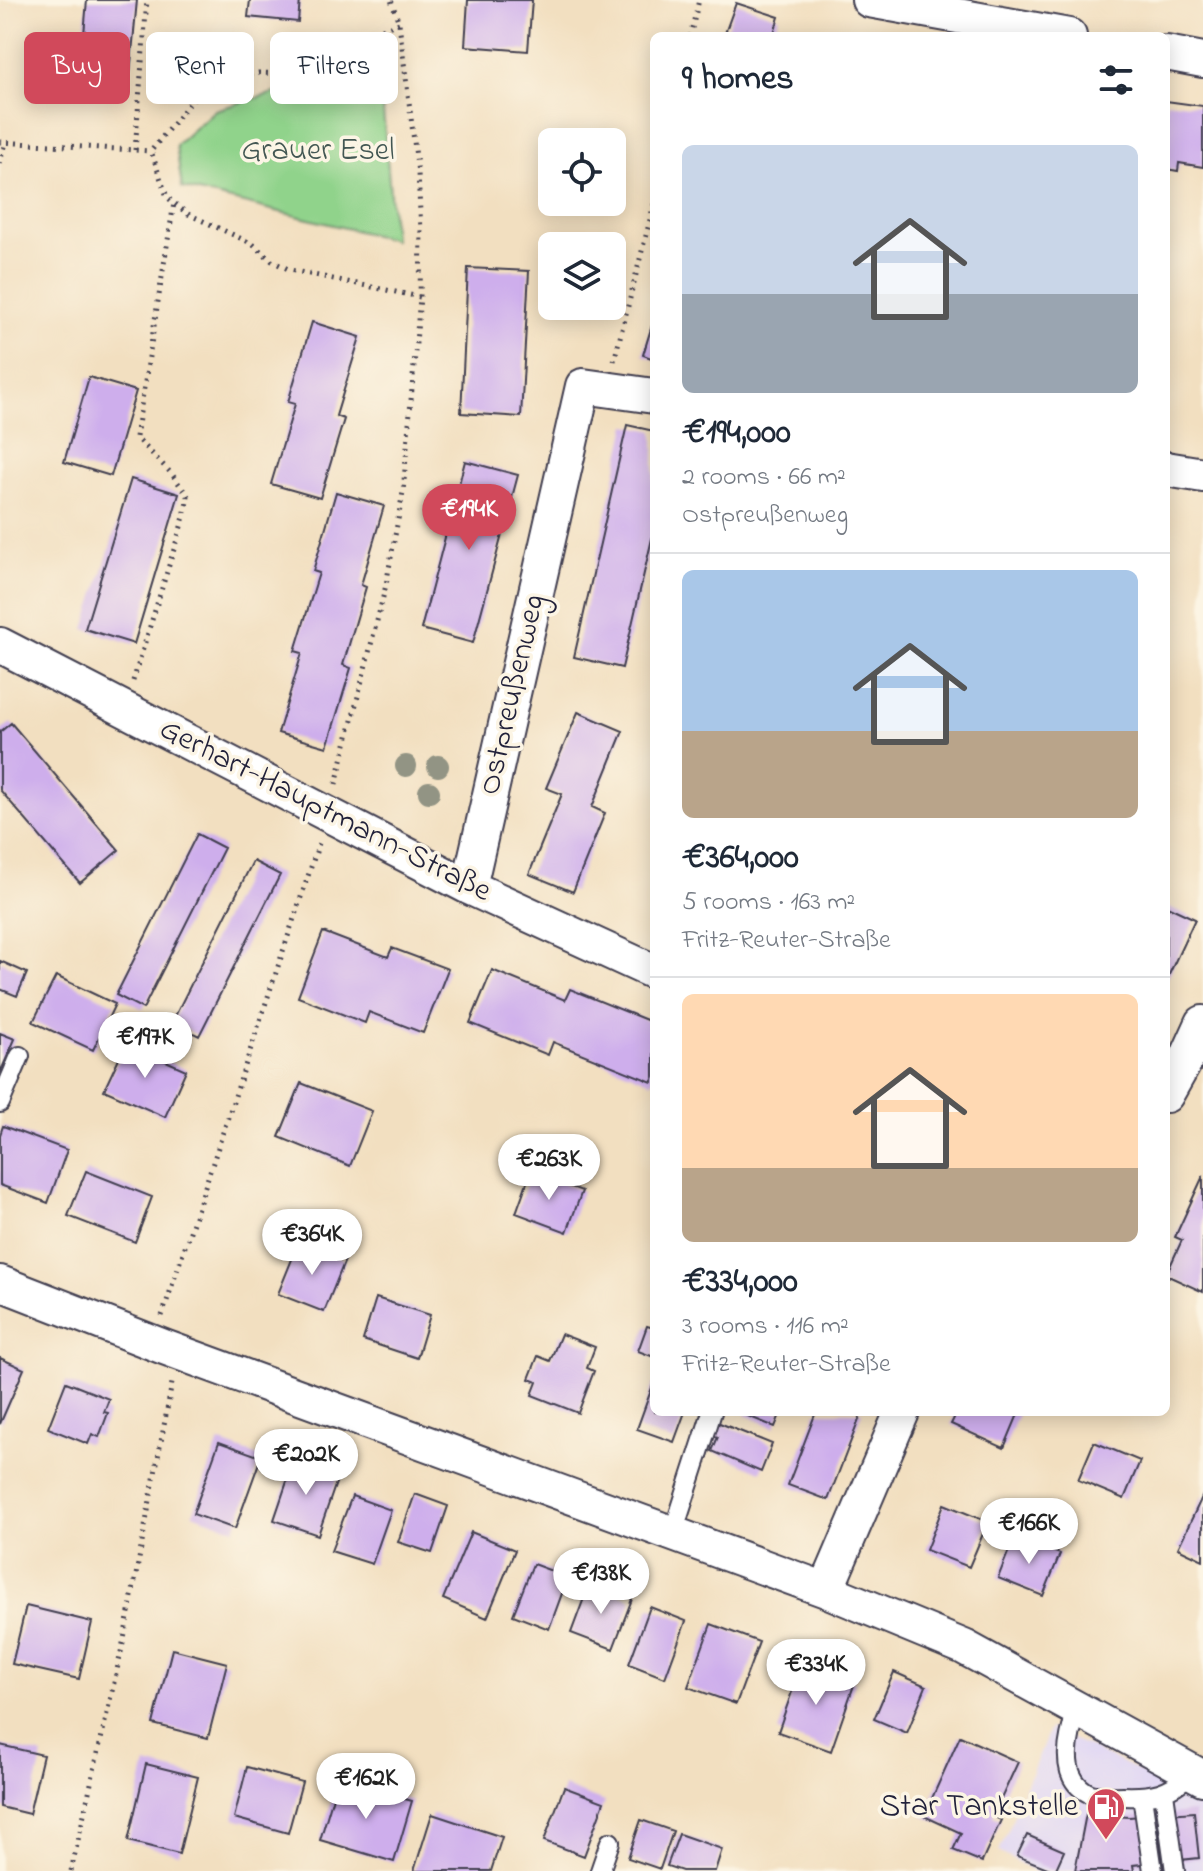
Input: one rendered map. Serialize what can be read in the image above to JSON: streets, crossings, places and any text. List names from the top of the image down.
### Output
{
  "streets": {
    "street": ["Ostpreußenweg", "Gerhart-Hauptmann-Straße"]
  },
  "crossings": [
    ["Ostpreußenweg", "Gerhart-Hauptmann-Straße"]
  ],
  "parks": ["Grauer Esel"],
  "places": {
    "fuel station": ["Star Tankstelle"]
  },
  "page": {
    "chip": ["Buy", "Rent", "Filters"],
    "heading": "9 homes",
    "list": [
      {
        "name": "€194,000",
        "note": "2 rooms · 66 m² · Ostpreußenweg"
      },
      {
        "name": "€364,000",
        "note": "5 rooms · 163 m² · Fritz-Reuter-Straße"
      },
      {
        "name": "€334,000",
        "note": "3 rooms · 116 m² · Fritz-Reuter-Straße"
      }
    ],
    "price": [
      "€194K",
      "€197K",
      "€263K",
      "€364K",
      "€202K",
      "€166K",
      "€138K",
      "€334K",
      "€162K"
    ]
  }
}
